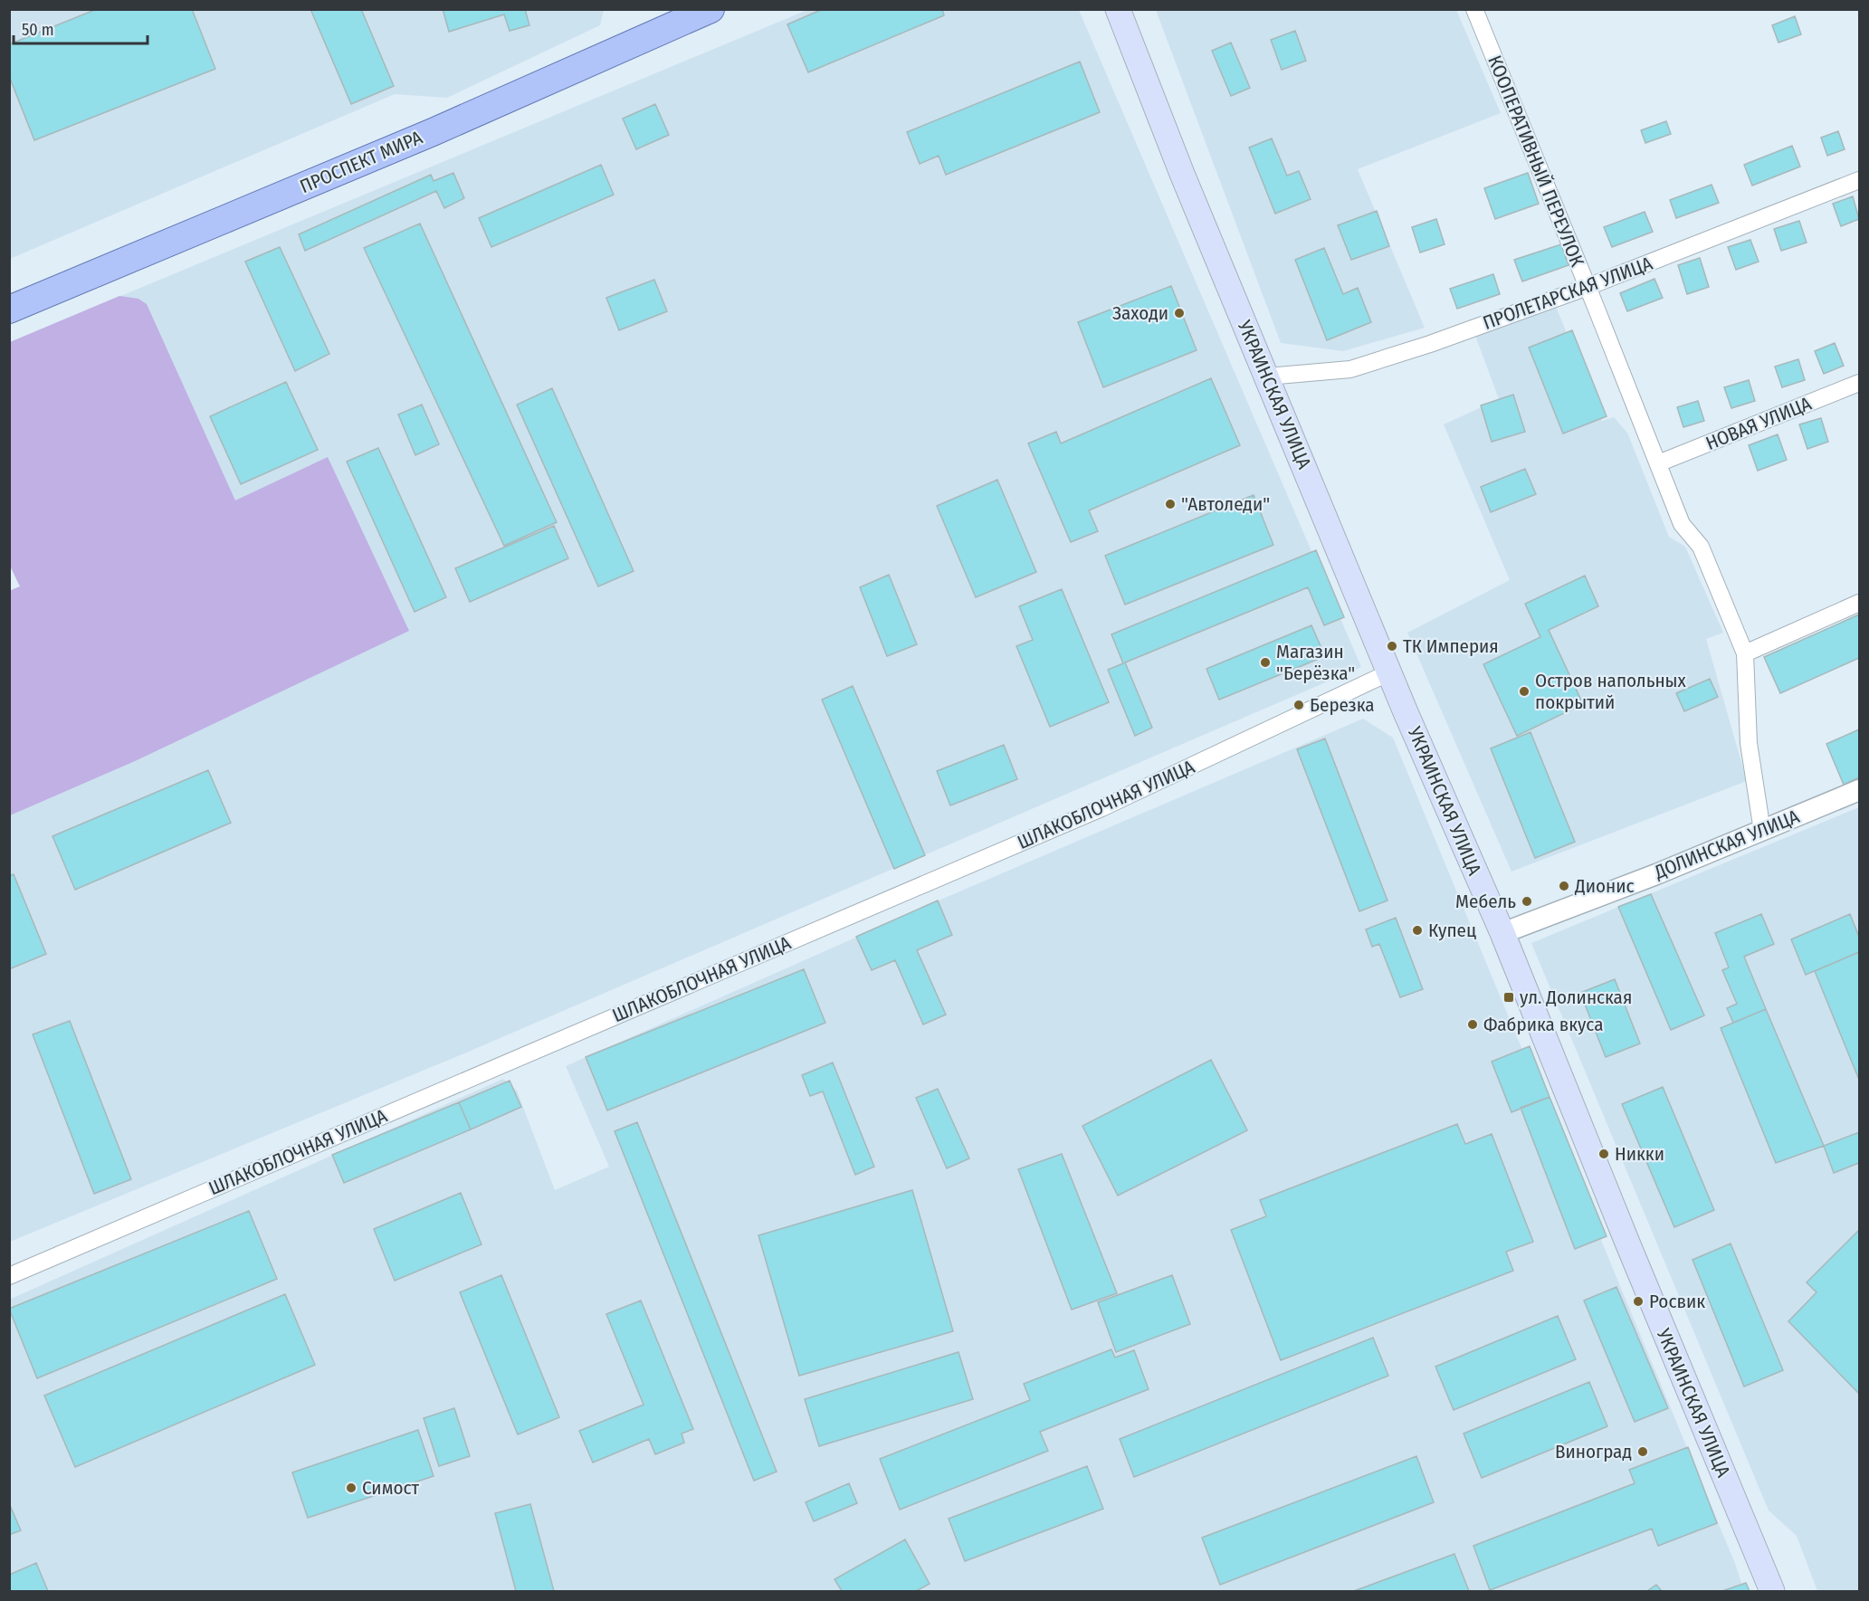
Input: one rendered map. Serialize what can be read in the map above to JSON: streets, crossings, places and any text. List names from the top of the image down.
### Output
{
  "streets": {
    "main road": ["ПРОСПЕКТ МИРА", "УКРАИНСКАЯ УЛИЦА"],
    "street": [
      "КООПЕРАТИВНЫЙ ПЕРЕУЛОК",
      "ПРОЛЕТАРСКАЯ УЛИЦА",
      "НОВАЯ УЛИЦА",
      "ШЛАКОБЛОЧНАЯ УЛИЦА",
      "ДОЛИНСКАЯ УЛИЦА"
    ]
  },
  "crossings": [
    ["КООПЕРАТИВНЫЙ ПЕРЕУЛОК", "ПРОЛЕТАРСКАЯ УЛИЦА"],
    ["КООПЕРАТИВНЫЙ ПЕРЕУЛОК", "НОВАЯ УЛИЦА"],
    ["ПРОЛЕТАРСКАЯ УЛИЦА", "УКРАИНСКАЯ УЛИЦА"],
    ["УКРАИНСКАЯ УЛИЦА", "ШЛАКОБЛОЧНАЯ УЛИЦА"],
    ["УКРАИНСКАЯ УЛИЦА", "ДОЛИНСКАЯ УЛИЦА"]
  ],
  "places": {
    "other": [
      "Заходи",
      "\"Автоледи\"",
      "ТК Империя",
      "Магазин \"Берёзка\"",
      "Остров напольных покрытий",
      "Березка",
      "Дионис",
      "Мебель",
      "Купец",
      "Фабрика вкуса",
      "Никки",
      "Росвик",
      "Виноград",
      "Симост"
    ],
    "transit": ["ул. Долинская"]
  },
  "scale_bar": "50 m"
}
